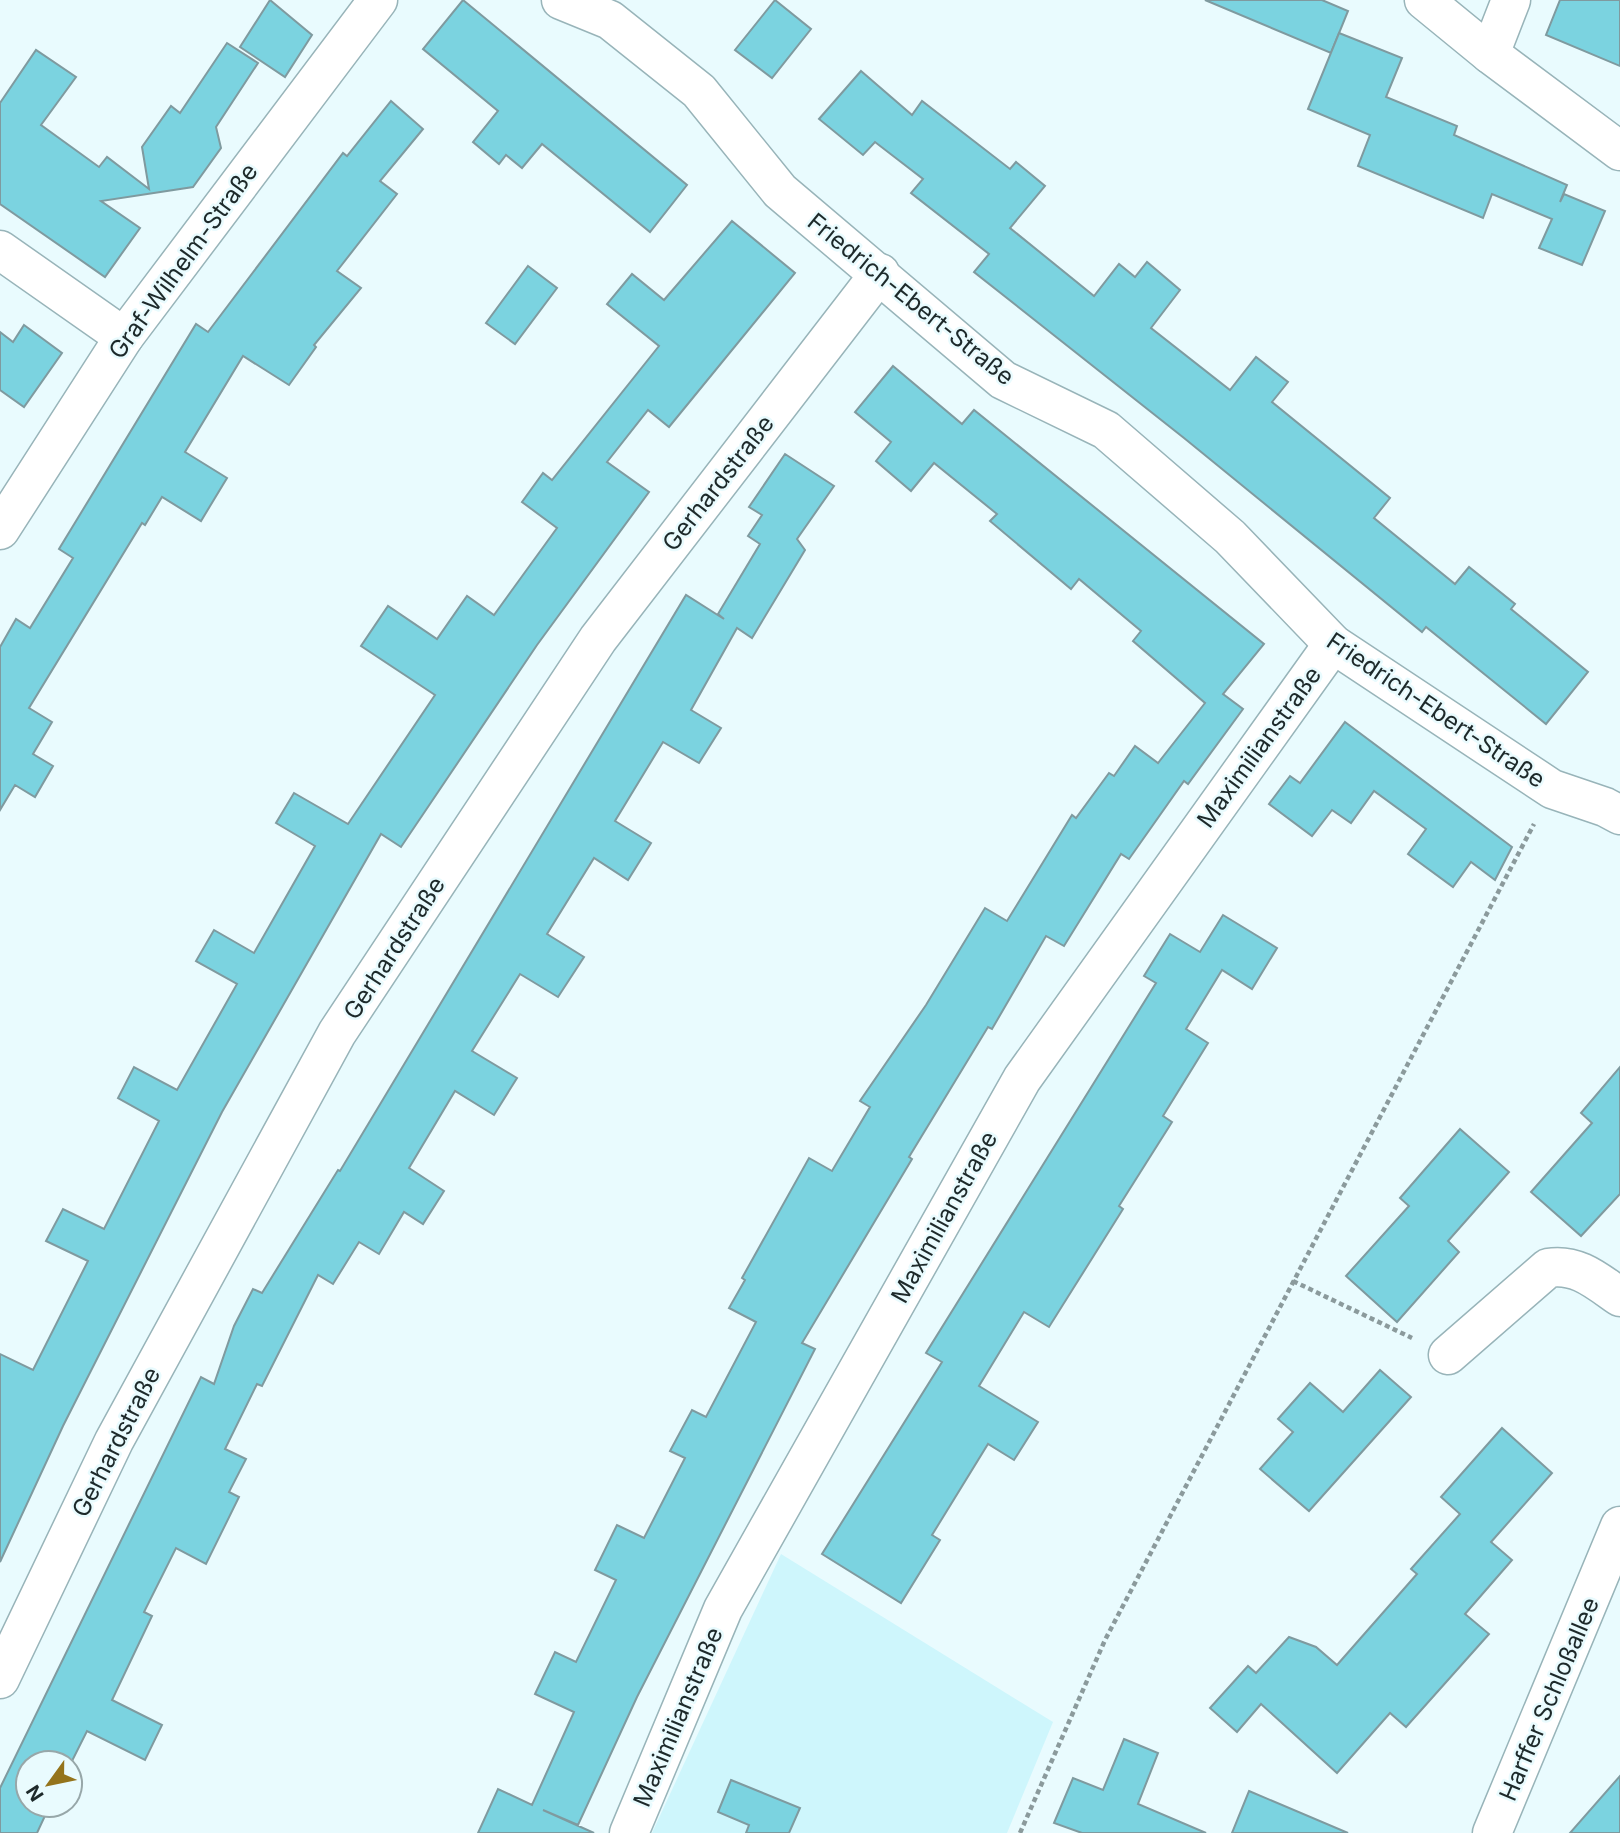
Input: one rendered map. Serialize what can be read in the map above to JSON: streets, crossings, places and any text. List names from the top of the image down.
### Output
{
  "streets": {
    "street": [
      "Graf-Wilhelm-Straße",
      "Friedrich-Ebert-Straße",
      "Gerhardstraße",
      "Maximilianstraße",
      "Harffer Schloßallee"
    ]
  },
  "crossings": [
    ["Friedrich-Ebert-Straße", "Gerhardstraße"],
    ["Friedrich-Ebert-Straße", "Maximilianstraße"]
  ],
  "north": "bottom left"
}
